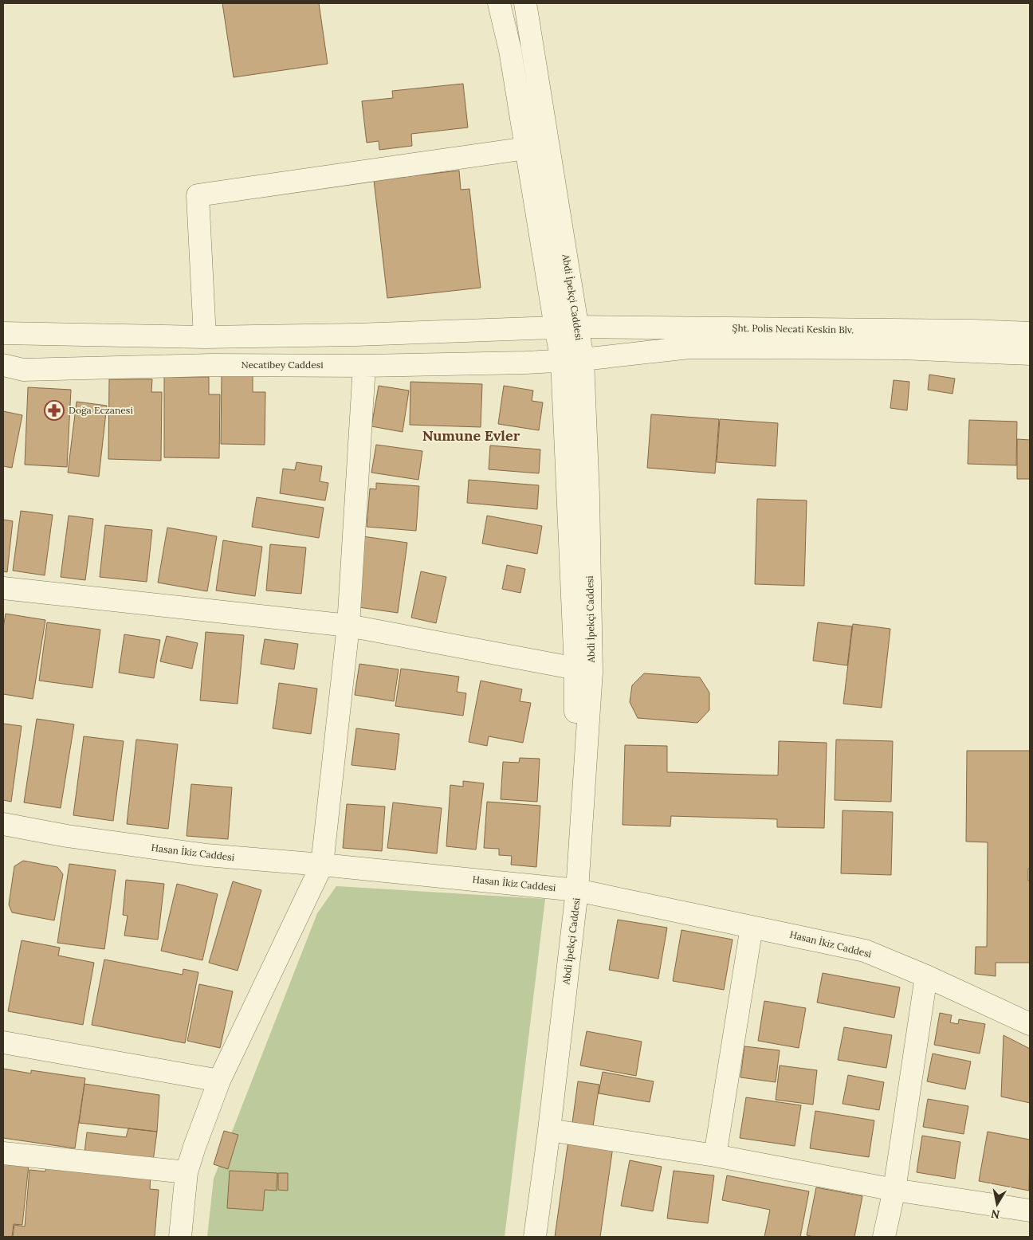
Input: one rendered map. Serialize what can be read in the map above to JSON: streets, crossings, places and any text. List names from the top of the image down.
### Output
{
  "streets": {
    "street": [
      "Abdi İpekçi Caddesi",
      "Şht. Polis Necati Keskin Blv.",
      "Necatibey Caddesi",
      "Hasan İkiz Caddesi"
    ]
  },
  "crossings": [
    ["Abdi İpekçi Caddesi", "Şht. Polis Necati Keskin Blv."],
    ["Abdi İpekçi Caddesi", "Necatibey Caddesi"],
    ["Abdi İpekçi Caddesi", "Hasan İkiz Caddesi"],
    ["Şht. Polis Necati Keskin Blv.", "Necatibey Caddesi"]
  ],
  "districts": ["Numune Evler"],
  "places": {
    "pharmacy": ["Doğa Eczanesi"]
  },
  "north": "bottom"
}
